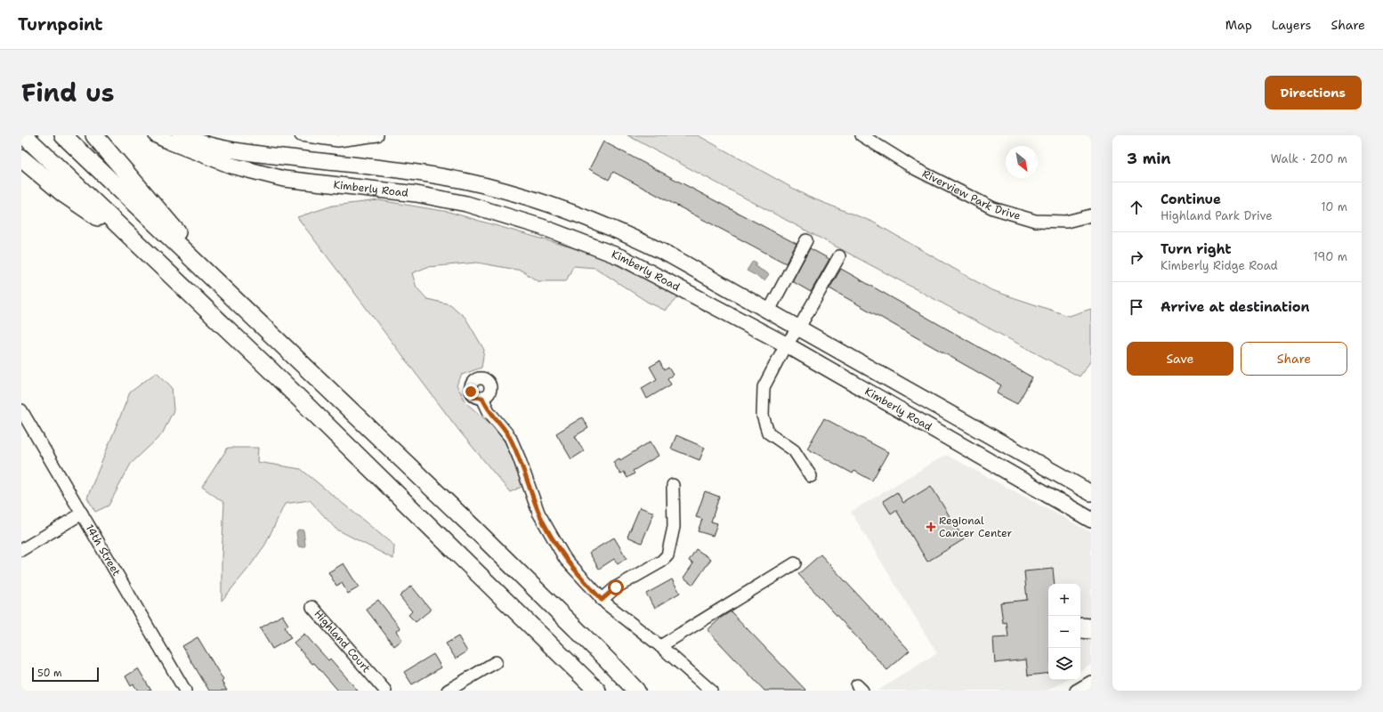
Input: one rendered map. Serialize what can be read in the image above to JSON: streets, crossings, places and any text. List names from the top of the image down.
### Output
{
  "streets": {
    "main road": ["Kimberly Road"],
    "street": ["Riverview Park Drive", "14th Street", "Highland Court"]
  },
  "places": {
    "health": ["Regional Cancer Center"]
  },
  "scale_bar": "50 m",
  "north": "bottom right",
  "page": {
    "header": "Turnpoint",
    "nav": ["Map", "Layers", "Share"],
    "title": "Find us",
    "buttons": [
      "Directions",
      ["Save", "Share"]
    ],
    "heading": ["3 min", "Walk · 200 m"],
    "list": [
      ["Continue", "Highland Park Drive", "10 m"],
      ["Turn right", "Kimberly Ridge Road", "190 m"],
      "Arrive at destination"
    ],
    "map_buttons": ["+", "−"],
    "scale": "50 m"
  }
}
